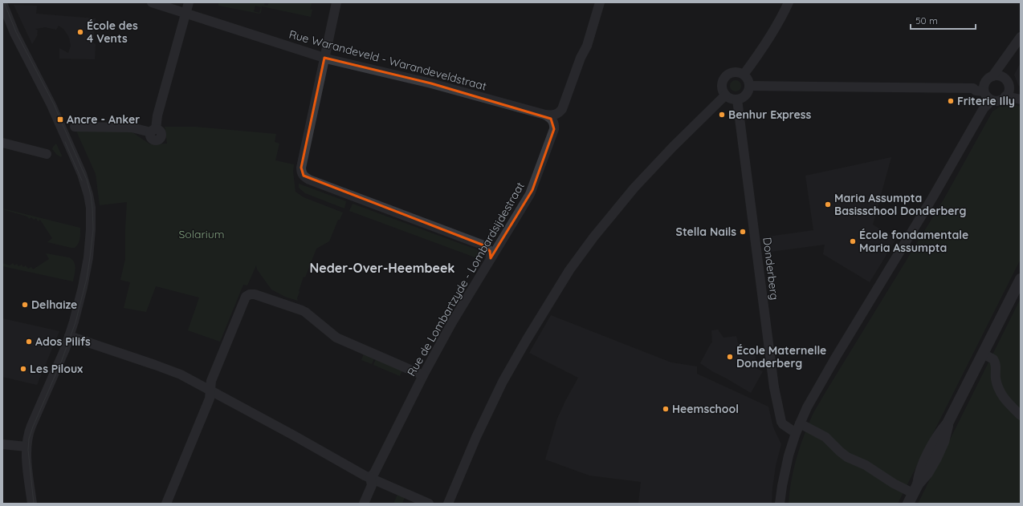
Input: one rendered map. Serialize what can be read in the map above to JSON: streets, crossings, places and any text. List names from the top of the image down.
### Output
{
  "streets": {
    "street": ["Rue Warandeveld - Warandeveldstraat", "Donderberg", "Rue de Lombartzyde - Lombardsijdestraat"]
  },
  "crossings": [
    ["Rue Warandeveld - Warandeveldstraat", "Rue de Lombartzyde - Lombardsijdestraat"]
  ],
  "districts": ["Neder-Over-Heembeek"],
  "parks": ["Solarium"],
  "places": {
    "other": [
      "École des 4 Vents",
      "Friterie Illy",
      "Benhur Express",
      "Maria Assumpta Basisschool Donderberg",
      "Stella Nails",
      "École fondamentale Maria Assumpta",
      "Delhaize",
      "Ados Pilifs",
      "École Maternelle Donderberg",
      "Les Piloux",
      "Heemschool"
    ],
    "transit": ["Ancre - Anker"]
  },
  "scale_bar": "50 m"
}
